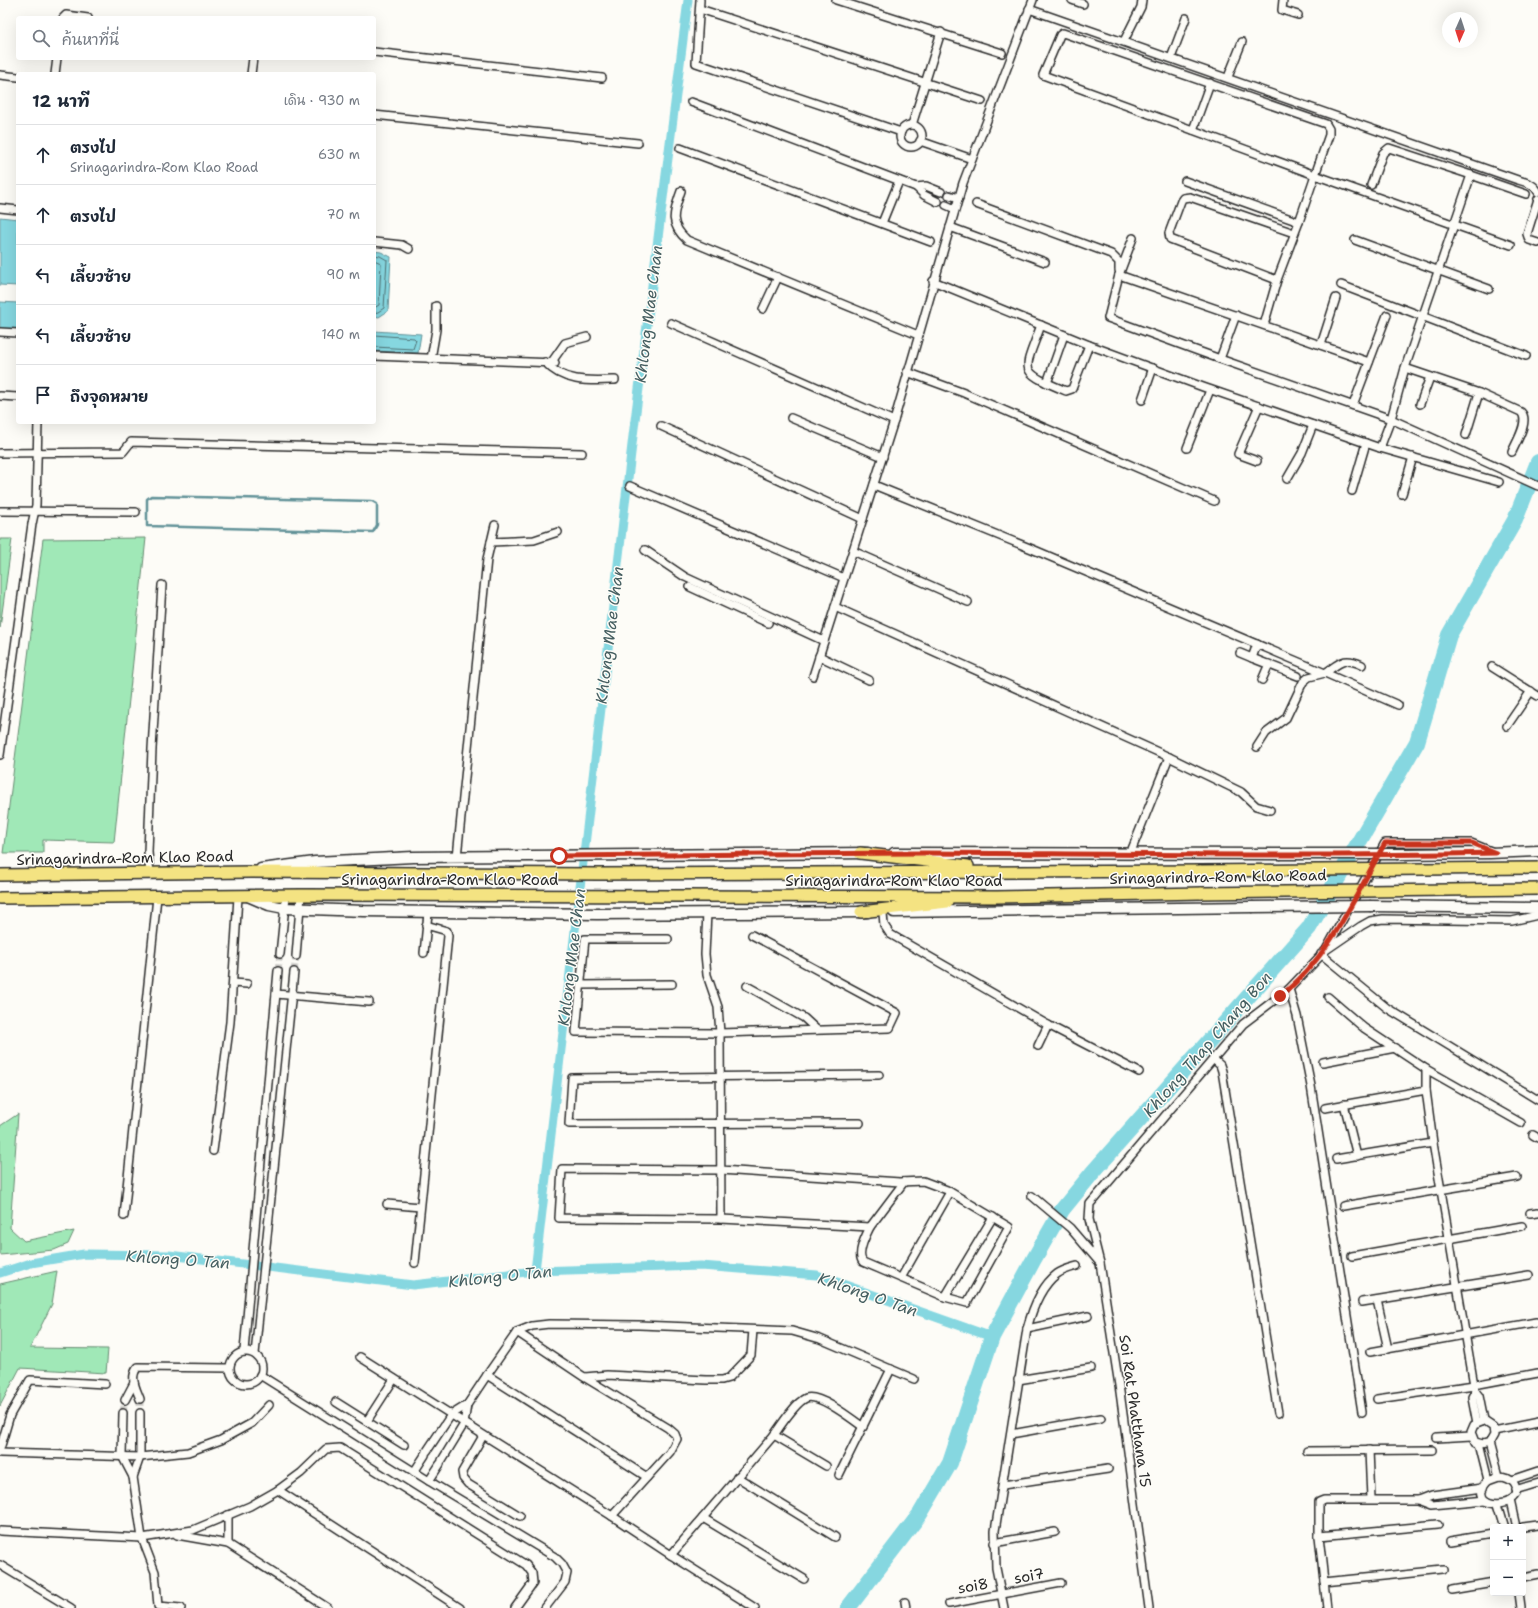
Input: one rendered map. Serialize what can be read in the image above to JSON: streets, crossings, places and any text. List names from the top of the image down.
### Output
{
  "streets": {
    "main road": ["Srinagarindra-Rom Klao Road"],
    "street": ["Soi Rat Phatthana 15", "soi7", "soi8"]
  },
  "crossings": [
    ["soi7", "soi8"]
  ],
  "water": ["Khlong Mae Chan", "Khlong Thap Chang Bon", "Khlong O Tan"],
  "north": "bottom",
  "page": {
    "search": "ค้นหาที่นี่",
    "heading": ["12 นาที", "เดิน · 930 m"],
    "list": [
      ["ตรงไป", "Srinagarindra-Rom Klao Road", "630 m"],
      ["ตรงไป", "70 m"],
      ["เลี้ยวซ้าย", "90 m"],
      ["เลี้ยวซ้าย", "140 m"],
      "ถึงจุดหมาย"
    ],
    "map_buttons": ["+", "−"]
  }
}
